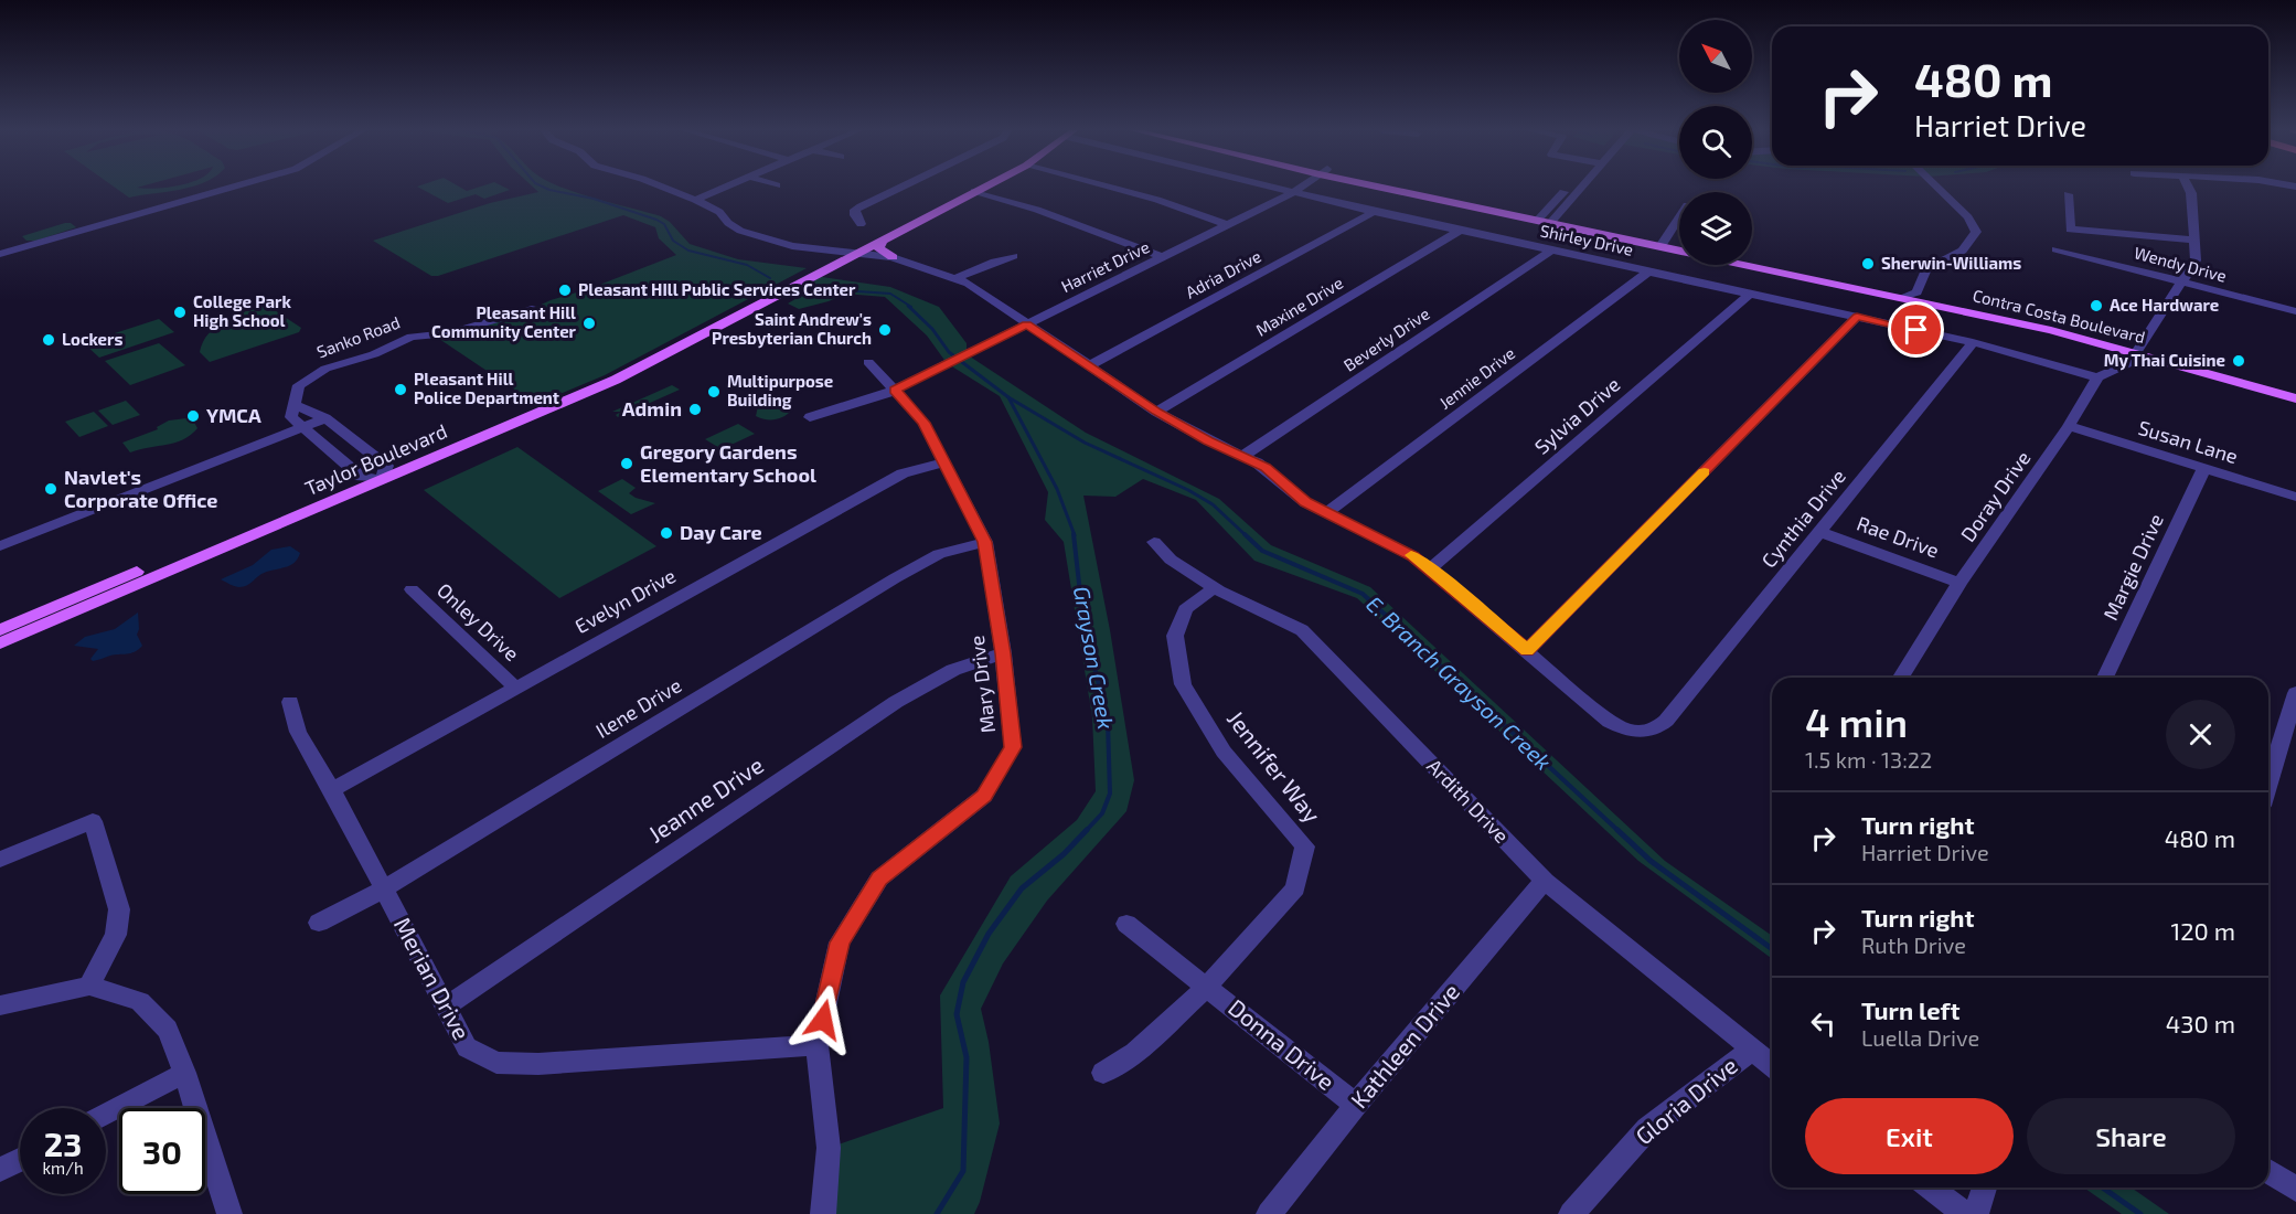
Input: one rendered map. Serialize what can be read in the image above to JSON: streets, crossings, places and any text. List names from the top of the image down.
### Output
{
  "streets": {
    "main road": ["Contra Costa Boulevard", "Taylor Boulevard"],
    "street": [
      "Shirley Drive",
      "Wendy Drive",
      "Harriet Drive",
      "Adria Drive",
      "Maxine Drive",
      "Sanko Road",
      "Beverly Drive",
      "Jennie Drive",
      "Sylvia Drive",
      "Susan Lane",
      "Doray Drive",
      "Cynthia Drive",
      "Rae Drive",
      "Margie Drive",
      "Evelyn Drive",
      "Onley Drive",
      "Mary Drive",
      "Ilene Drive",
      "Jennifer Way",
      "Jeanne Drive",
      "Ardith Drive",
      "Merian Drive",
      "Donna Drive",
      "Kathleen Drive",
      "Gloria Drive"
    ]
  },
  "crossings": [
    ["Shirley Drive", "Harriet Drive"],
    ["Shirley Drive", "Adria Drive"],
    ["Shirley Drive", "Maxine Drive"],
    ["Shirley Drive", "Beverly Drive"],
    ["Shirley Drive", "Jennie Drive"],
    ["Shirley Drive", "Sylvia Drive"],
    ["Shirley Drive", "Doray Drive"],
    ["Shirley Drive", "Cynthia Drive"],
    ["Harriet Drive", "Mary Drive"],
    ["Susan Lane", "Doray Drive"],
    ["Susan Lane", "Margie Drive"],
    ["Doray Drive", "Rae Drive"],
    ["Cynthia Drive", "Rae Drive"],
    ["Evelyn Drive", "Onley Drive"],
    ["Evelyn Drive", "Mary Drive"],
    ["Evelyn Drive", "Merian Drive"],
    ["Mary Drive", "Ilene Drive"],
    ["Mary Drive", "Jeanne Drive"],
    ["Mary Drive", "Merian Drive"],
    ["Ilene Drive", "Merian Drive"],
    ["Jennifer Way", "Ardith Drive"],
    ["Jennifer Way", "Donna Drive"],
    ["Jeanne Drive", "Merian Drive"],
    ["Ardith Drive", "Kathleen Drive"],
    ["Ardith Drive", "Gloria Drive"],
    ["Donna Drive", "Kathleen Drive"]
  ],
  "water": ["Grayson Creek", "E. Branch Grayson Creek"],
  "places": [
    "Sherwin-Williams",
    "Pleasant HIll Public Services Center",
    "Ace Hardware",
    "College Park High School",
    "Pleasant Hill Community Center",
    "Saint Andrew's Presbyterian Church",
    "Lockers",
    "My Thai Cuisine",
    "Pleasant Hill Police Department",
    "Multipurpose Building",
    "Admin",
    "YMCA",
    "Gregory Gardens Elementary School",
    "Navlet's Corporate Office",
    "Day Care"
  ],
  "north": "top left",
  "page": {
    "turn": ["480 m", "Harriet Drive"],
    "heading": ["4 min", "1.5 km · 13:22"],
    "list": [
      {
        "name": "Turn right",
        "note": "Harriet Drive",
        "value": "480 m"
      },
      {
        "name": "Turn right",
        "note": "Ruth Drive",
        "value": "120 m"
      },
      {
        "name": "Turn left",
        "note": "Luella Drive",
        "value": "430 m"
      }
    ],
    "buttons": ["Exit", "Share"],
    "speed": "23 km/h",
    "limit": "30"
  }
}
